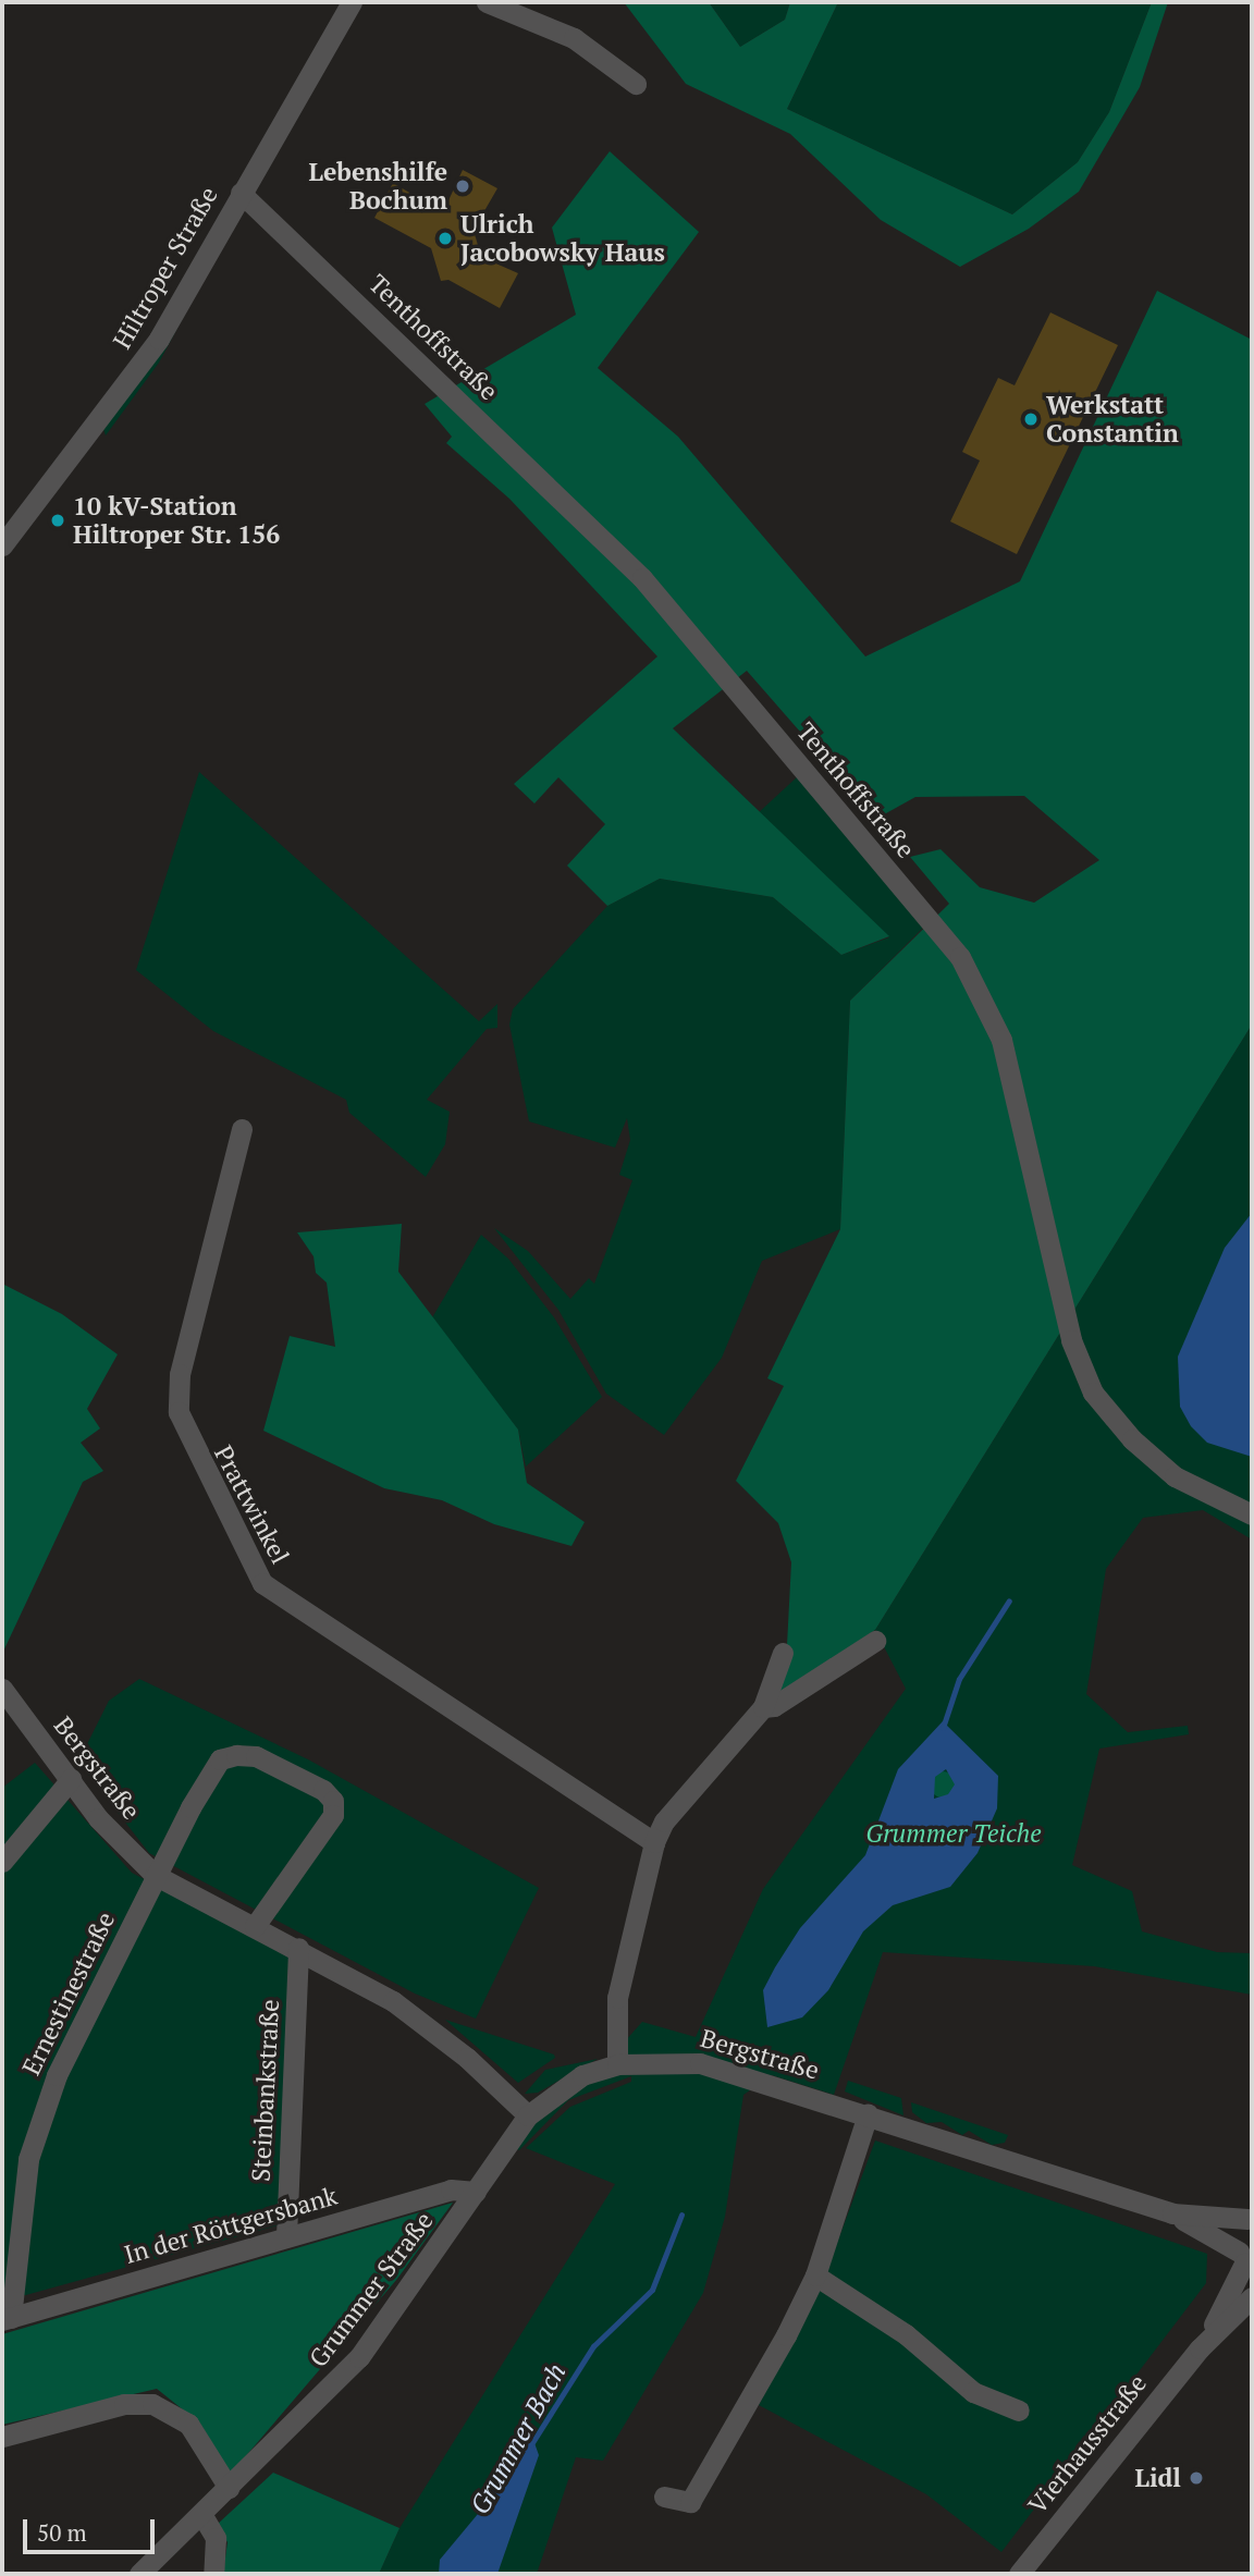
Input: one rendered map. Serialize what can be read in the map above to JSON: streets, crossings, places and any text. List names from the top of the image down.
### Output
{
  "streets": {
    "street": [
      "Hiltroper Straße",
      "Tenthoffstraße",
      "Prattwinkel",
      "Bergstraße",
      "Ernestinestraße",
      "Steinbankstraße",
      "In der Röttgersbank",
      "Grummer Straße",
      "Vierhausstraße"
    ]
  },
  "crossings": [
    ["Hiltroper Straße", "Tenthoffstraße"],
    ["Bergstraße", "Ernestinestraße"],
    ["Bergstraße", "Steinbankstraße"],
    ["Bergstraße", "Grummer Straße"],
    ["Bergstraße", "Vierhausstraße"],
    ["Ernestinestraße", "In der Röttgersbank"],
    ["Steinbankstraße", "In der Röttgersbank"],
    ["In der Röttgersbank", "Grummer Straße"]
  ],
  "water": ["Grummer Bach"],
  "parks": ["Grummer Teiche"],
  "places": [
    "Lebenshilfe Bochum",
    "Ulrich Jacobowsky Haus",
    "Werkstatt Constantin",
    "10 kV-Station Hiltroper Str. 156",
    "Lidl"
  ],
  "scale_bar": "50 m"
}
